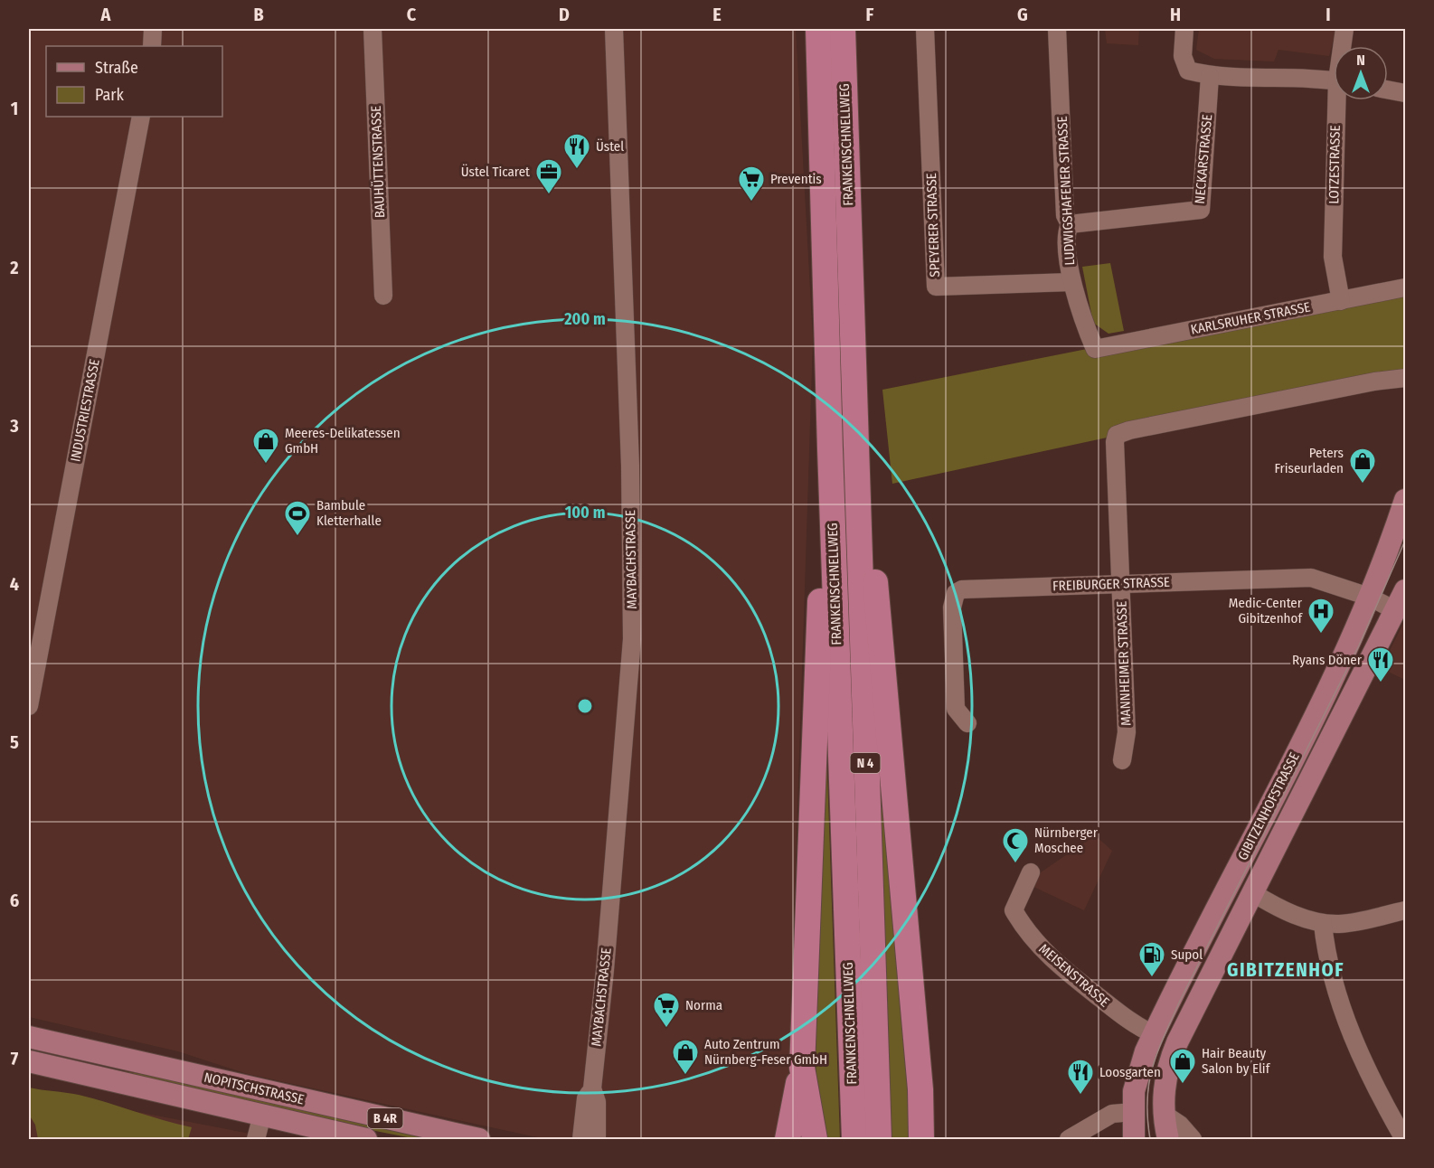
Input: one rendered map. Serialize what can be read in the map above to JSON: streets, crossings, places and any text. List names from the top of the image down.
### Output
{
  "streets": {
    "highway": ["FRANKENSCHNELLWEG", "N 4"],
    "main road": ["GIBITZENHOFSTRASSE", "NOPITSCHSTRASSE", "B 4R"],
    "street": [
      "NECKARSTRASSE",
      "BAUHÜTTENSTRASSE",
      "LOTZESTRASSE",
      "LUDWIGSHAFENER STRASSE",
      "SPEYERER STRASSE",
      "KARLSRUHER STRASSE",
      "INDUSTRIESTRASSE",
      "MAYBACHSTRASSE",
      "FREIBURGER STRASSE",
      "MANNHEIMER STRASSE",
      "MEISENSTRASSE"
    ]
  },
  "crossings": [
    ["NECKARSTRASSE", "LUDWIGSHAFENER STRASSE"],
    ["LOTZESTRASSE", "KARLSRUHER STRASSE"],
    ["LUDWIGSHAFENER STRASSE", "SPEYERER STRASSE"],
    ["LUDWIGSHAFENER STRASSE", "KARLSRUHER STRASSE"],
    ["FREIBURGER STRASSE", "MANNHEIMER STRASSE"],
    ["FREIBURGER STRASSE", "GIBITZENHOFSTRASSE"],
    ["GIBITZENHOFSTRASSE", "MEISENSTRASSE"]
  ],
  "districts": ["GIBITZENHOF"],
  "places": {
    "restaurant": ["Üstel", "Ryans Döner", "Loosgarten"],
    "office": ["Üstel Ticaret"],
    "supermarket": ["Preventis", "Norma"],
    "shop": [
      "Meeres-Delikatessen GmbH",
      "Peters Friseurladen",
      "Auto Zentrum Nürnberg-Feser GmbH",
      "Hair Beauty Salon by Elif"
    ],
    "sports": ["Bambule Kletterhalle"],
    "hospital": ["Medic-Center Gibitzenhof"],
    "mosque": ["Nürnberger Moschee"],
    "fuel station": ["Supol"]
  },
  "legend": ["Straße", "Park"],
  "north": "top",
  "grid": {
    "columns": [
      "A",
      "B",
      "C",
      "D",
      "E",
      "F",
      "G",
      "H",
      "I"
    ],
    "rows": [
      "1",
      "2",
      "3",
      "4",
      "5",
      "6",
      "7"
    ]
  },
  "rings": ["200 m", "100 m"]
}
